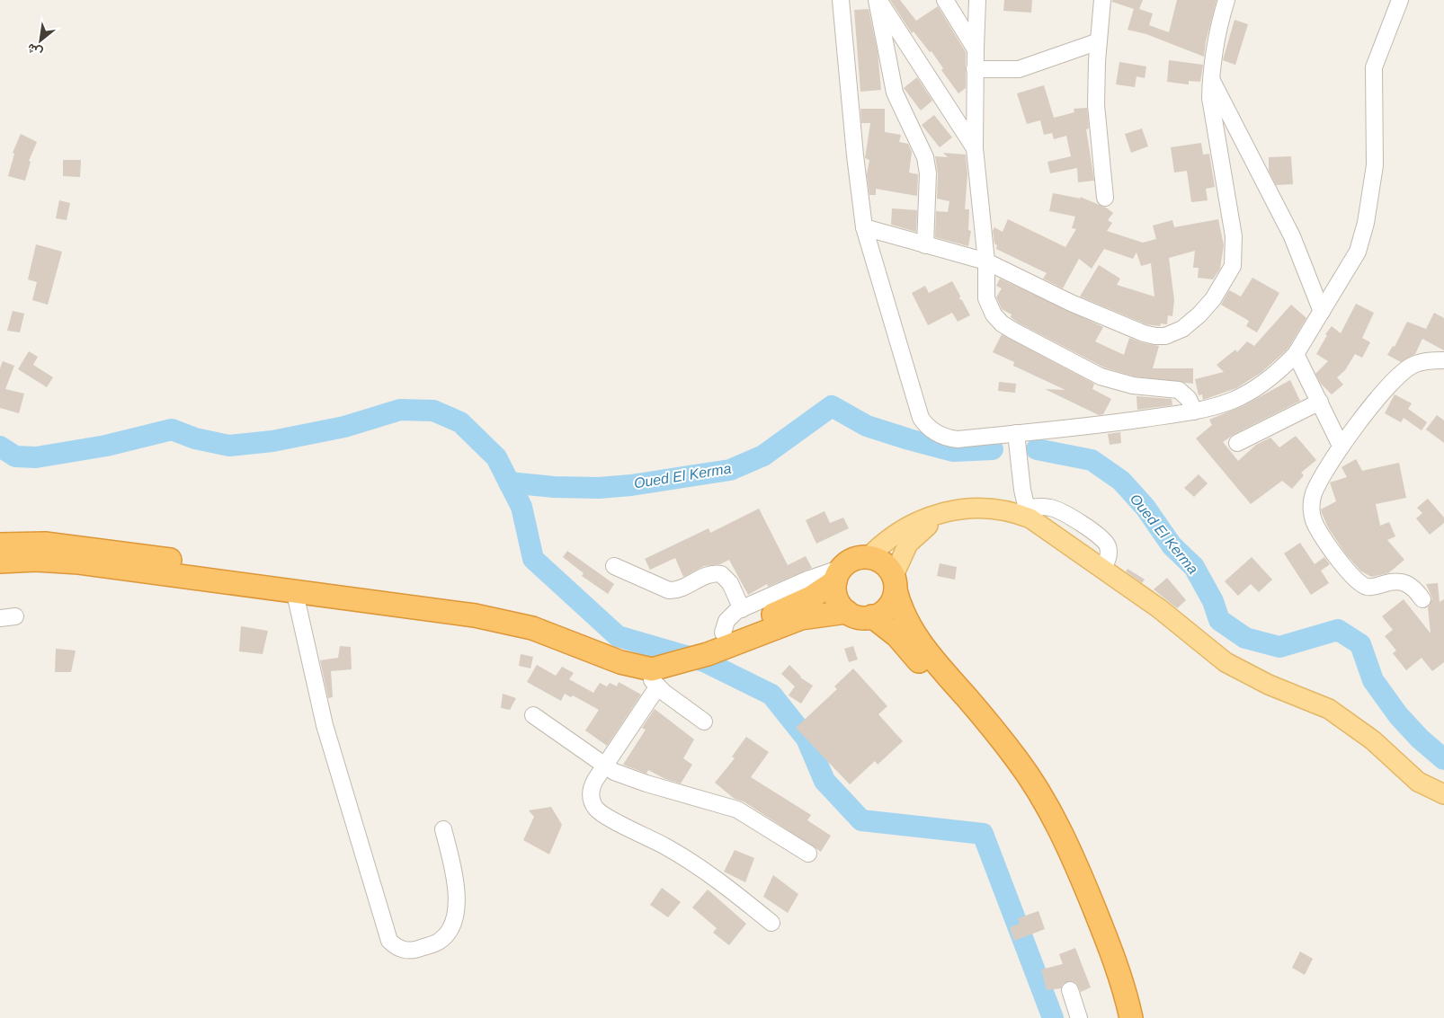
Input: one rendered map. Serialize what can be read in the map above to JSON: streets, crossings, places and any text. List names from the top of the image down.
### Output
{
  "water": ["Oued El Kerma"],
  "north": "bottom left"
}
